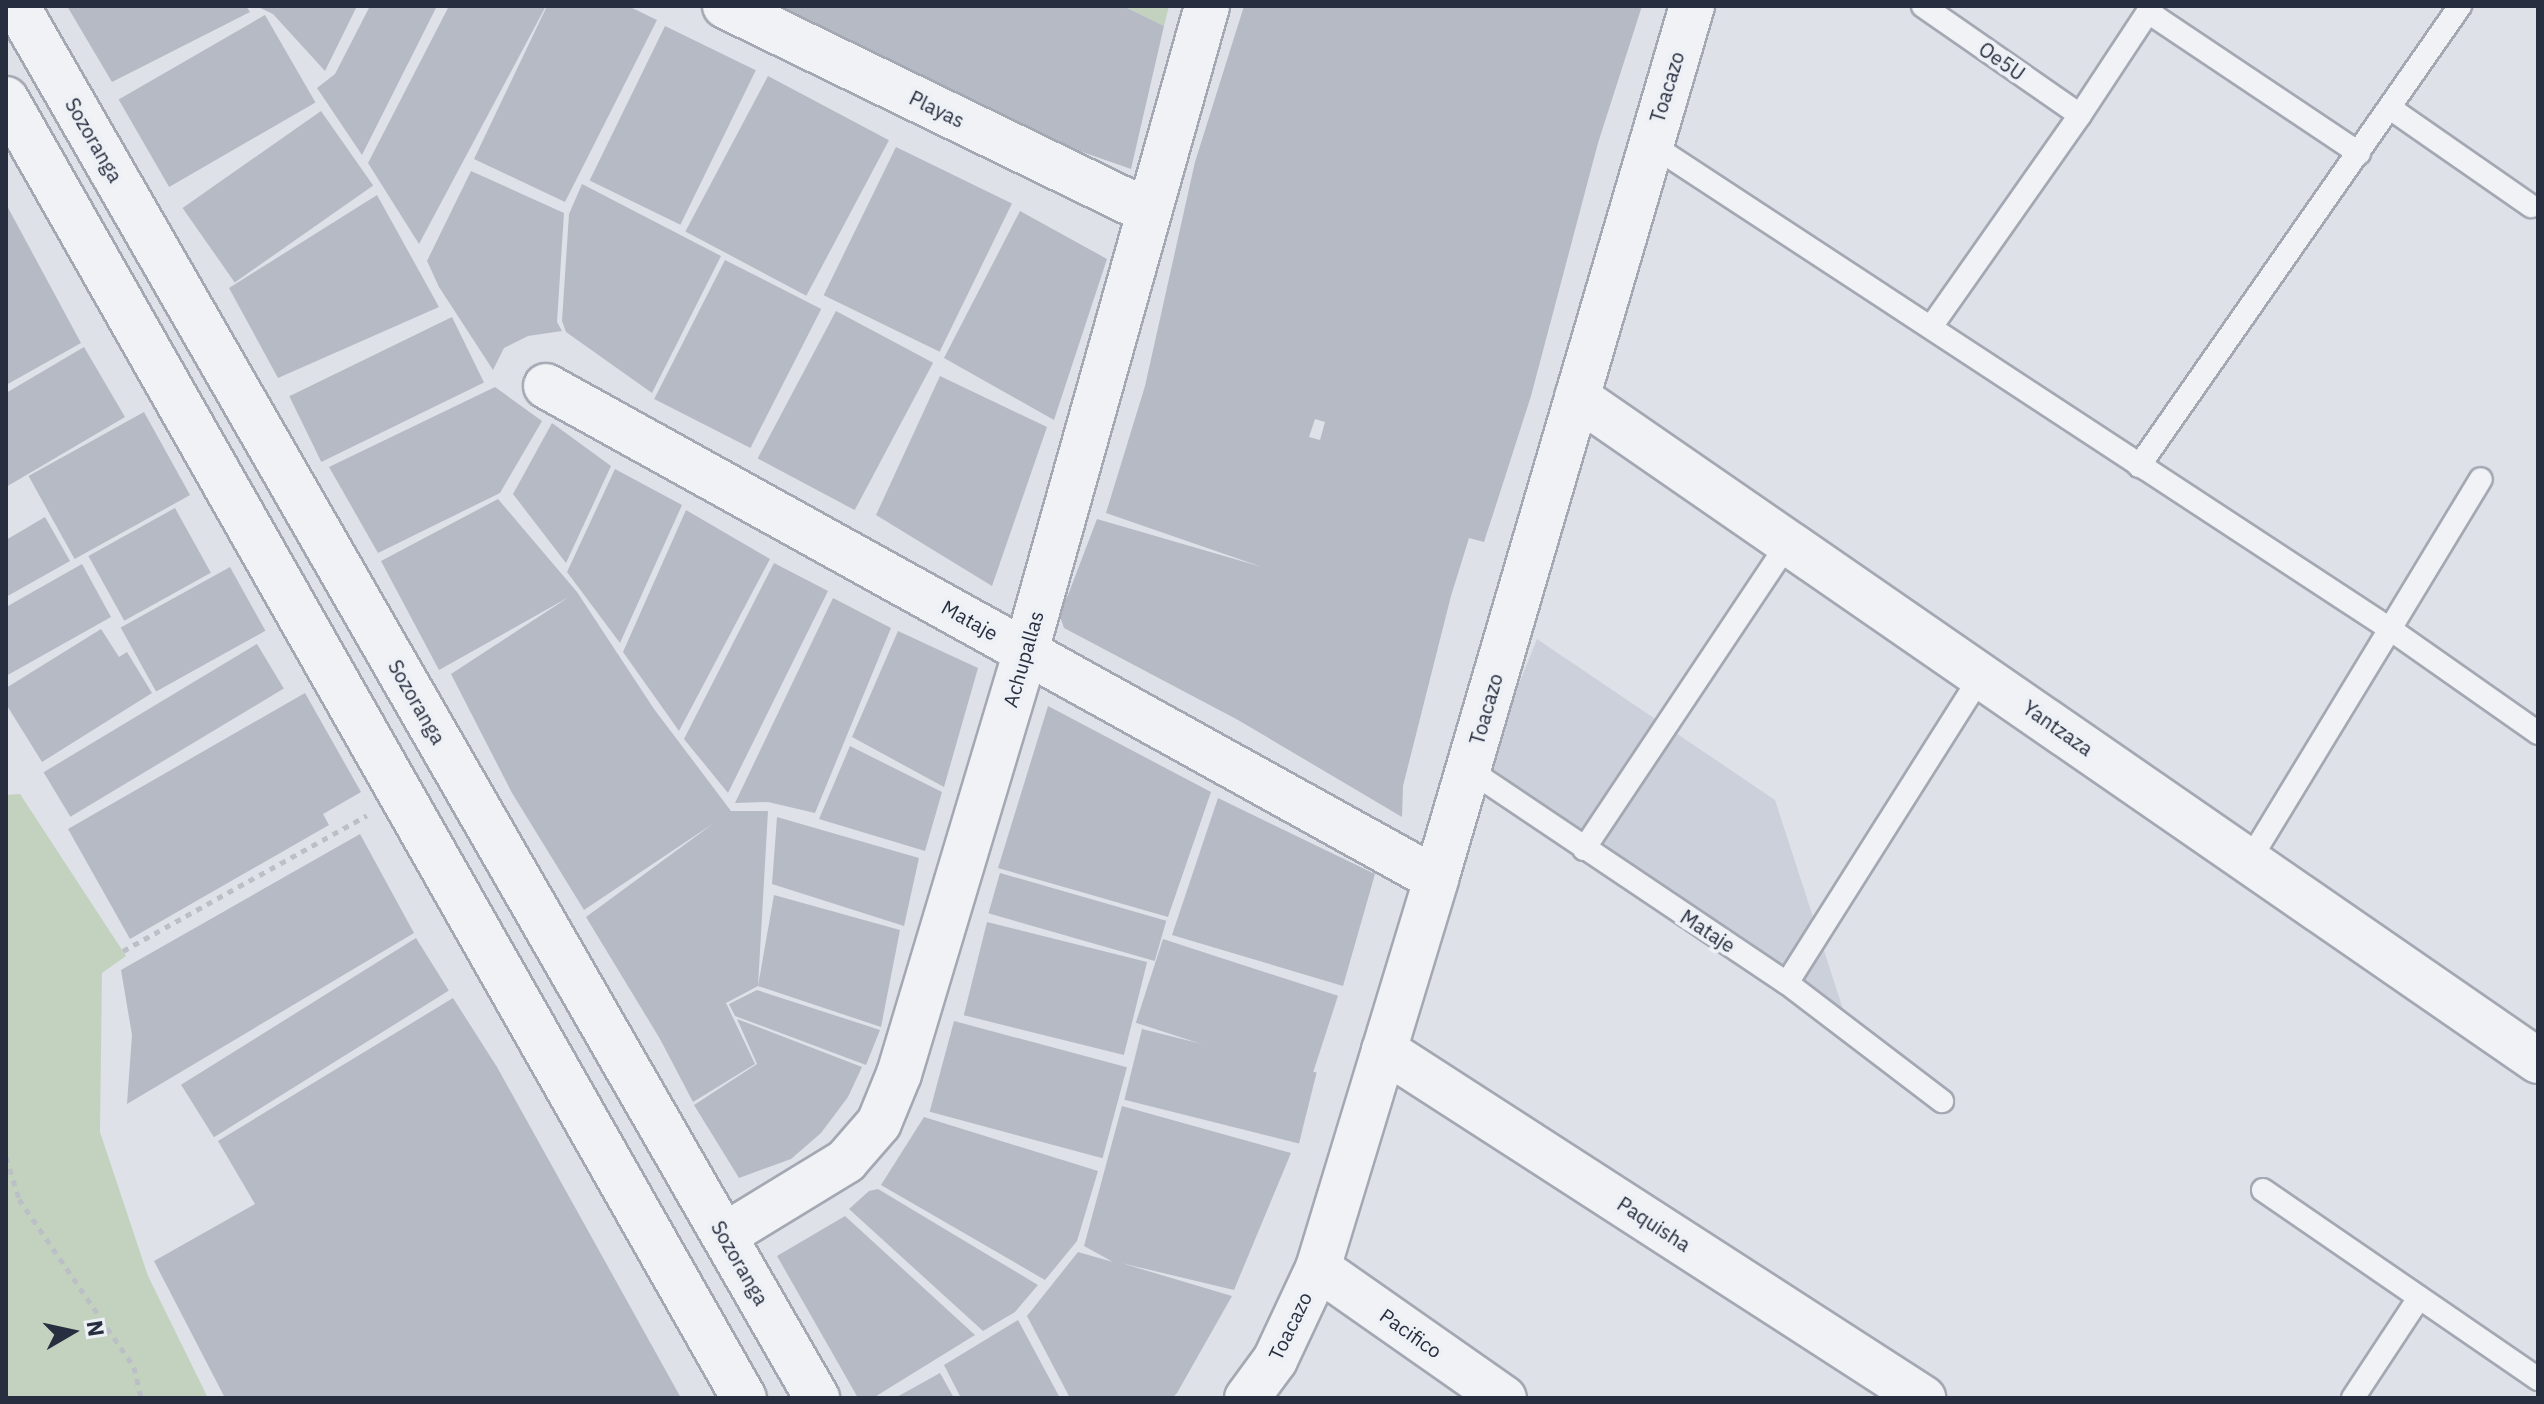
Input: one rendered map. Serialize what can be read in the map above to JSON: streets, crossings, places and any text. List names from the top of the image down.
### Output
{
  "streets": {
    "street": [
      "Toacazo",
      "Playas",
      "Sozoranga",
      "Mataje",
      "Achupallas",
      "Yantzaza",
      "Paquisha",
      "Pacifico"
    ],
    "lane": ["Oe5U"]
  },
  "crossings": [
    ["Toacazo", "Mataje"],
    ["Toacazo", "Yantzaza"],
    ["Toacazo", "Paquisha"],
    ["Toacazo", "Pacifico"],
    ["Playas", "Achupallas"],
    ["Sozoranga", "Achupallas"],
    ["Mataje", "Achupallas"]
  ],
  "north": "right"
}
